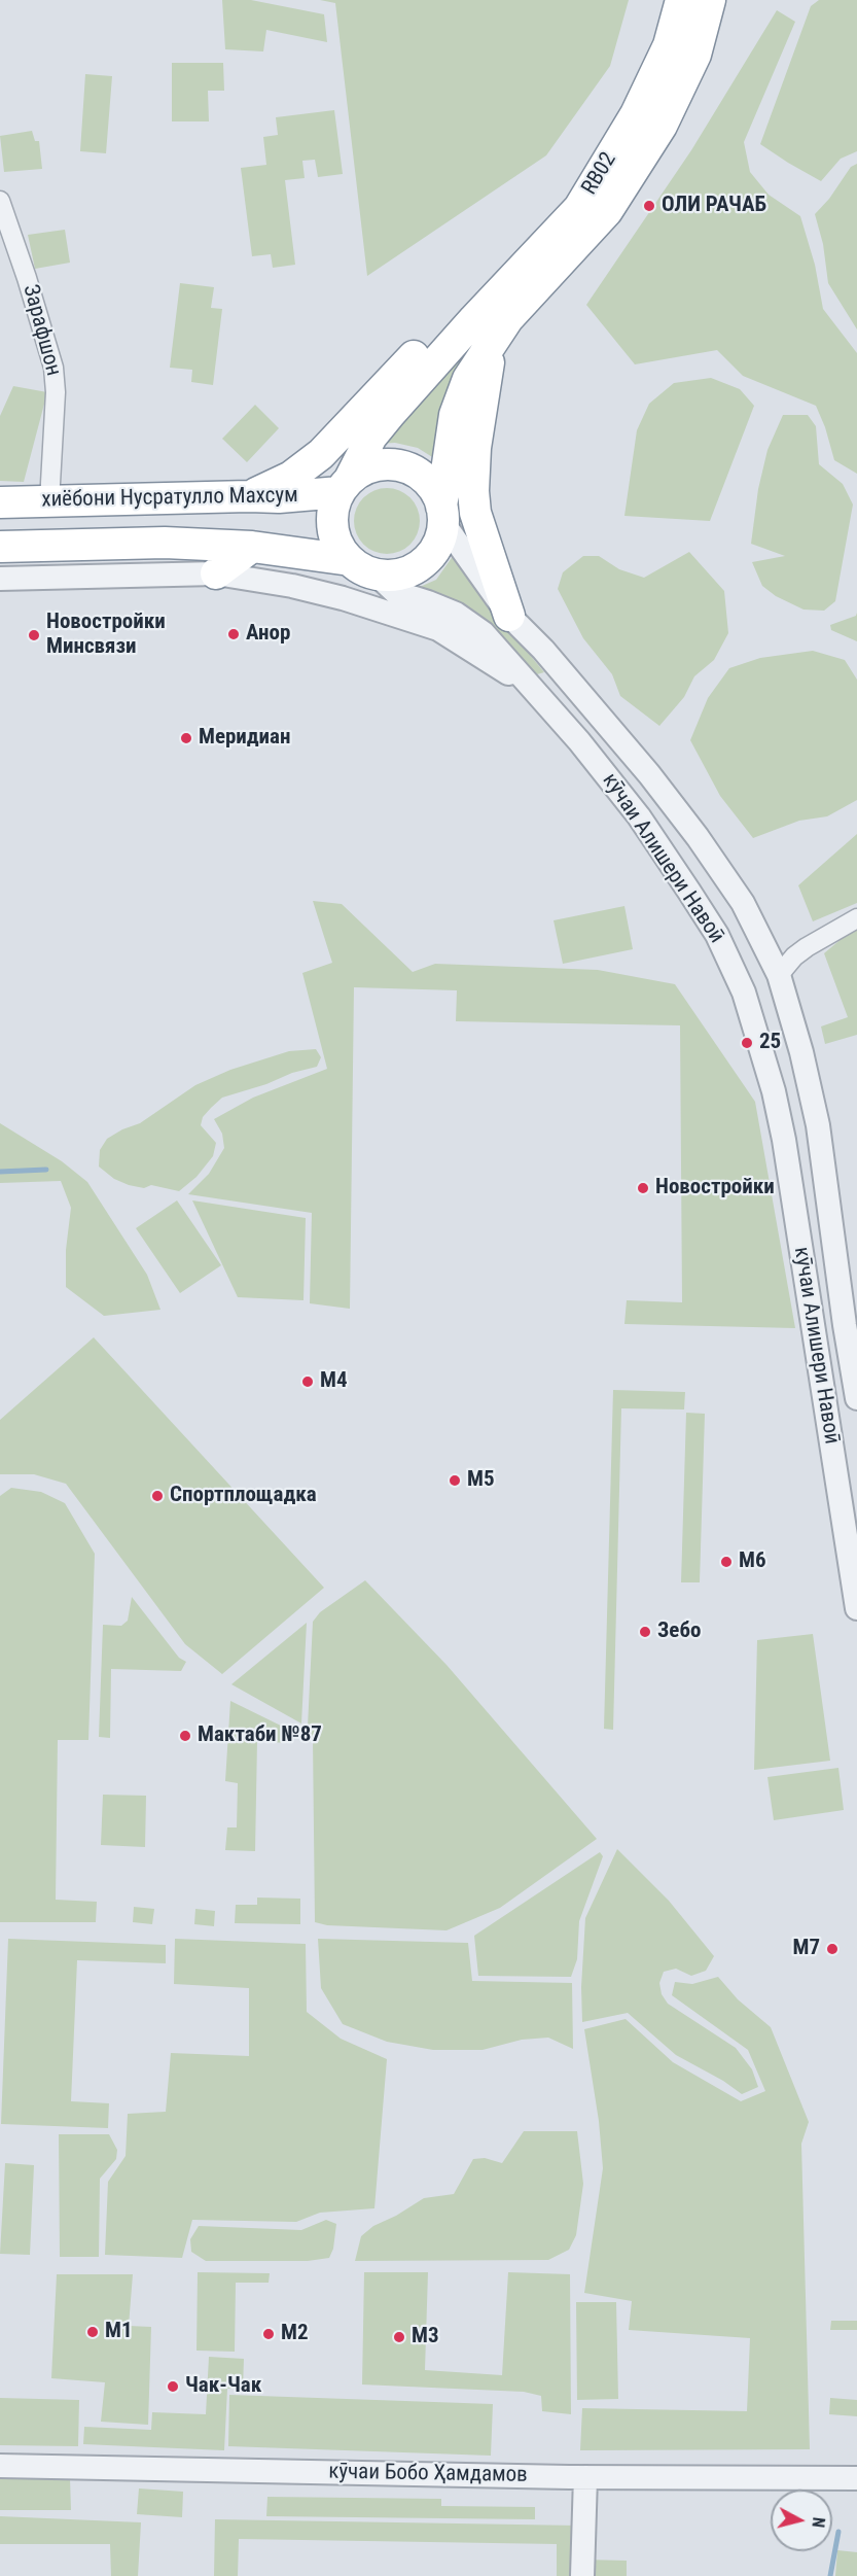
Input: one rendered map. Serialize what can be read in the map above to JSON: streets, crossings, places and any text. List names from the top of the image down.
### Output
{
  "streets": {
    "highway": ["RB02", "хиёбони Нусратулло Махсум"],
    "street": ["Зарафшон", "кӯчаи Алишери Навоӣ", "кӯчаи Бобо Ҳамдамов"]
  },
  "crossings": [
    ["Зарафшон", "хиёбони Нусратулло Махсум"],
    ["хиёбони Нусратулло Махсум", "кӯчаи Алишери Навоӣ"]
  ],
  "places": [
    "ОЛИ РАЧАБ",
    "Анор",
    "Новостройки Минсвязи",
    "Меридиан",
    "25",
    "Новостройки",
    "М4",
    "М5",
    "Спортплощадка",
    "М6",
    "Зебо",
    "Мактаби №87",
    "М7",
    "М1",
    "М2",
    "М3",
    "Чак-Чак"
  ],
  "north": "right"
}
